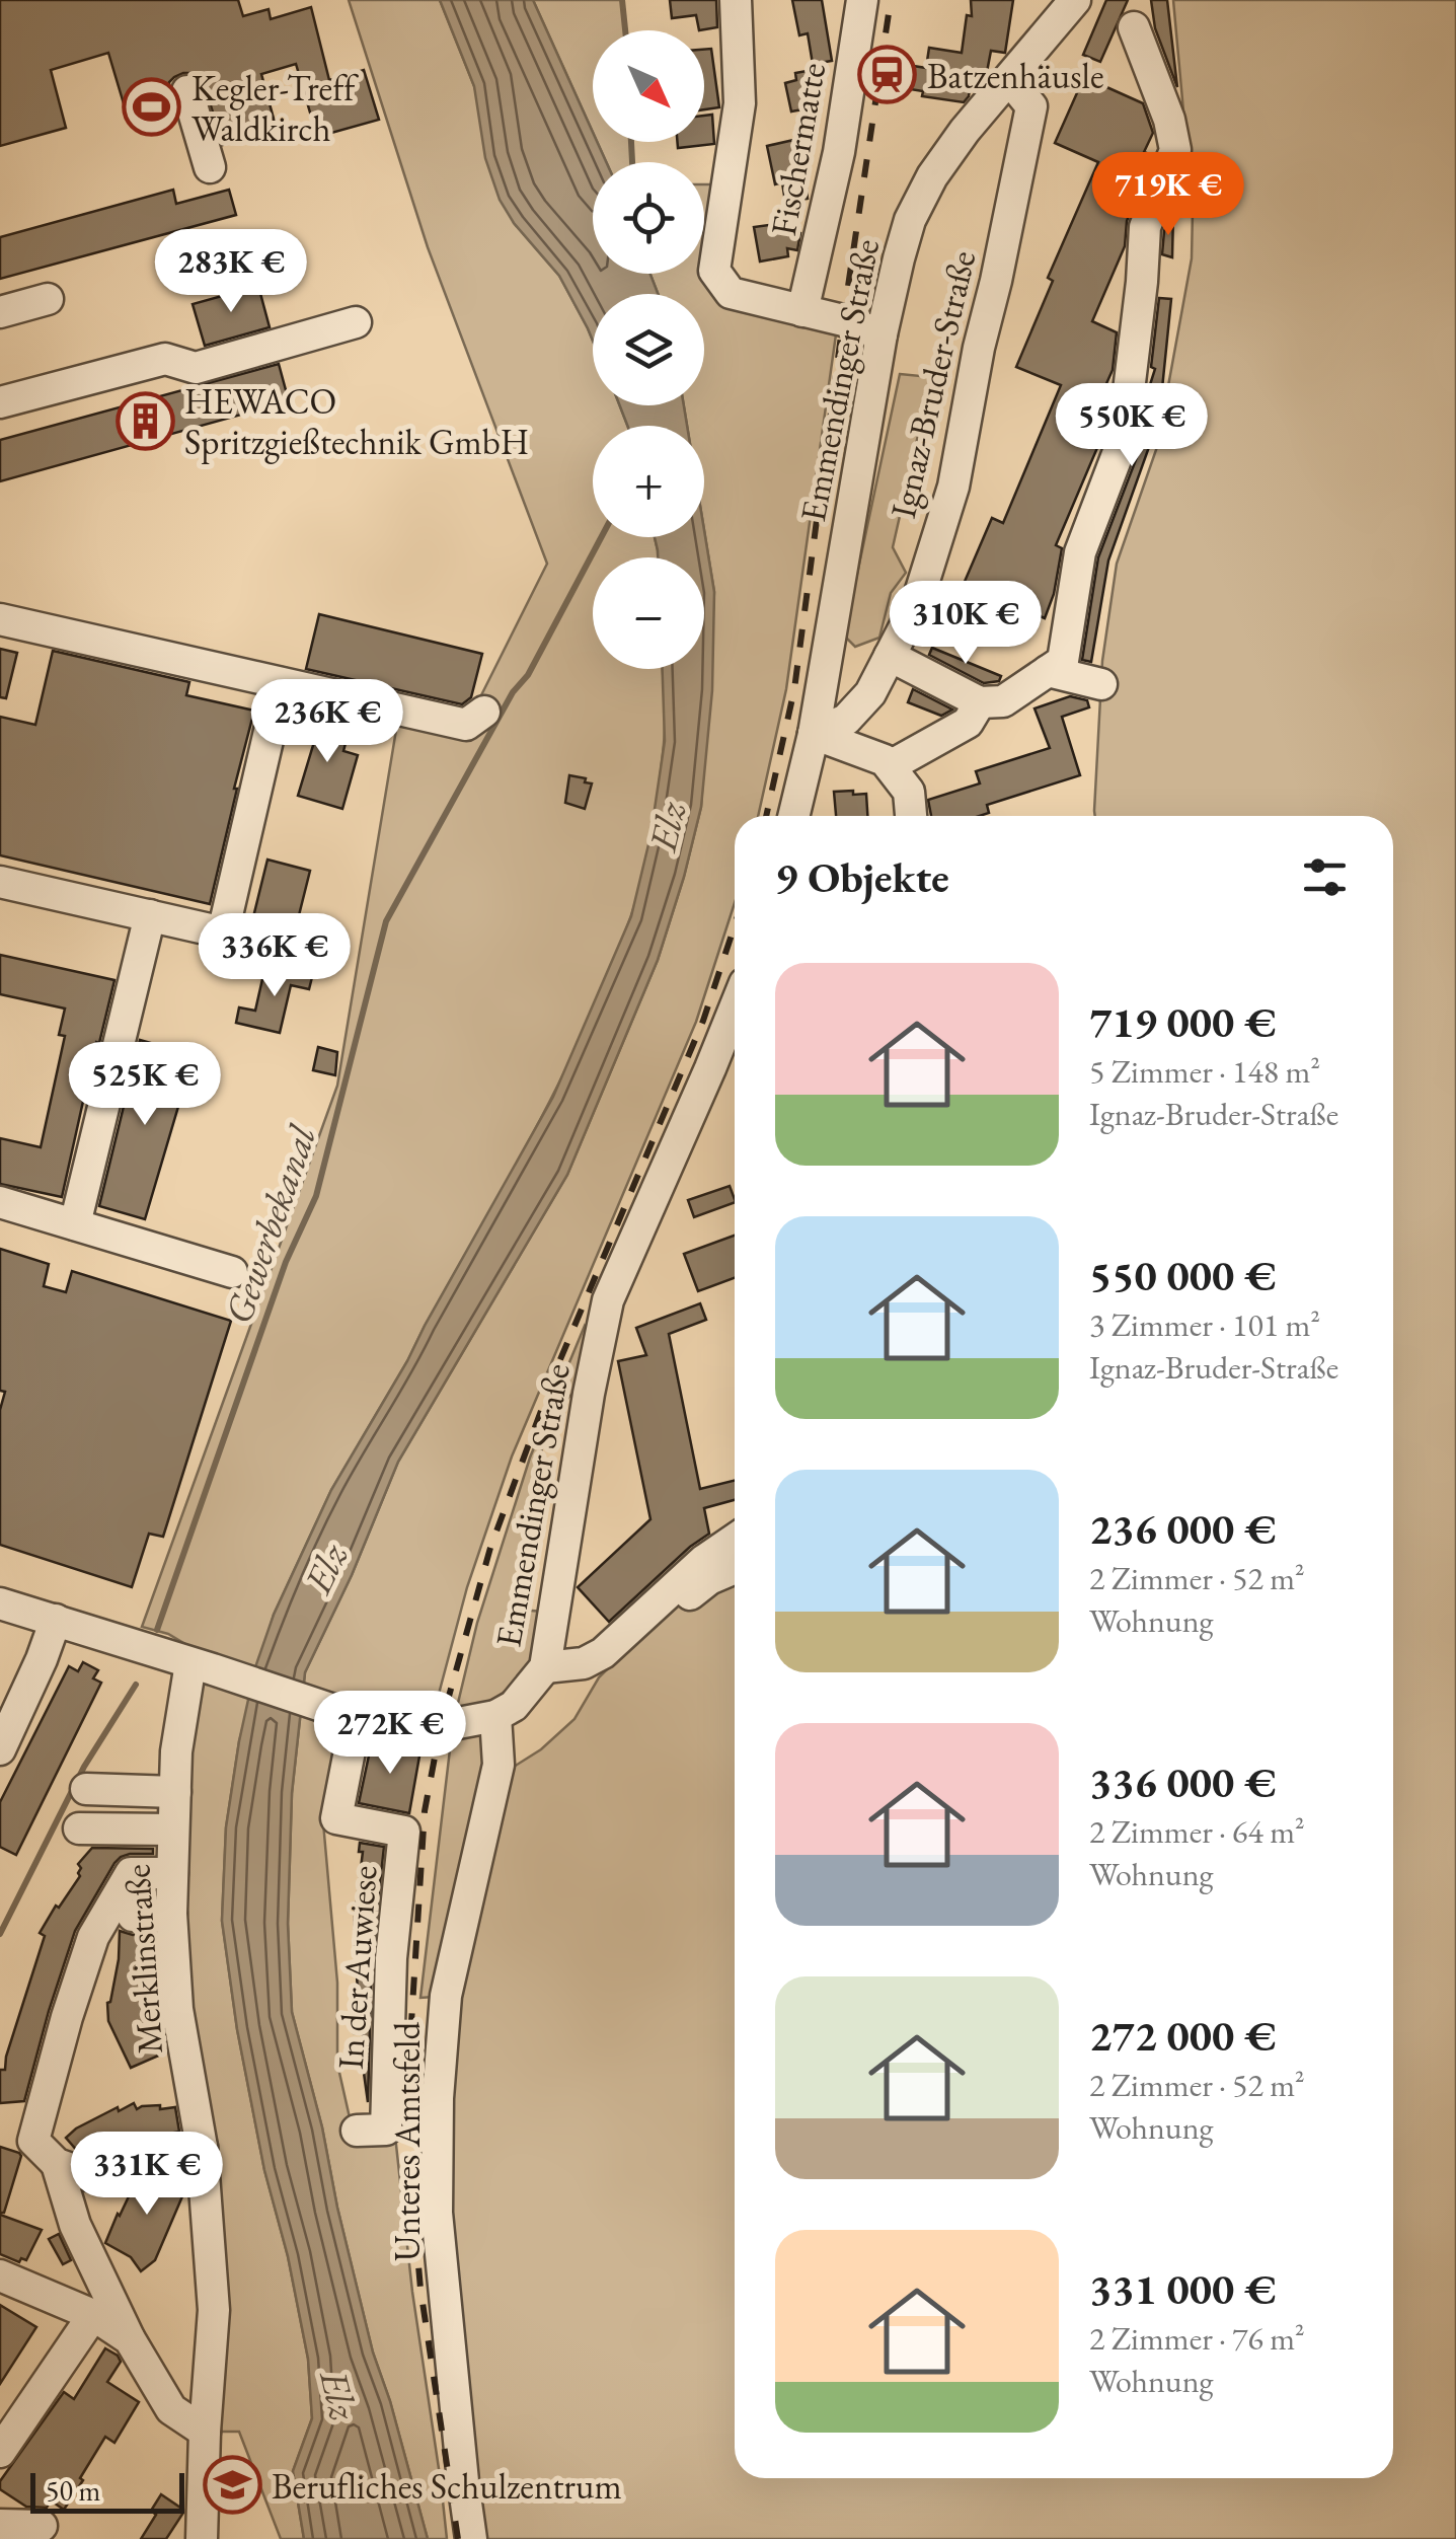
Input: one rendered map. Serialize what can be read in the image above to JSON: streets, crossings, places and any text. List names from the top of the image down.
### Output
{
  "streets": {
    "street": [
      "Fischermatte",
      "Emmendinger Straße",
      "Ignaz-Bruder-Straße",
      "Merklinstraße",
      "In der Auwiese",
      "Unteres Amtsfeld"
    ]
  },
  "crossings": [
    ["Fischermatte", "Emmendinger Straße"],
    ["Emmendinger Straße", "Ignaz-Bruder-Straße"],
    ["Emmendinger Straße", "Unteres Amtsfeld"]
  ],
  "water": ["Elz", "Gewerbekanal"],
  "places": {
    "station": ["Batzenhäusle"],
    "sports": ["Kegler-Treff Waldkirch"],
    "building": ["HEWACO Spritzgießtechnik GmbH"],
    "school or university": ["Berufliches Schulzentrum"]
  },
  "scale_bar": "50 m",
  "north": "bottom right",
  "page": {
    "map_buttons": ["+", "−"],
    "price": [
      "719K €",
      "283K €",
      "550K €",
      "310K €",
      "236K €",
      "336K €",
      "525K €",
      "272K €",
      "331K €"
    ],
    "heading": "9 Objekte",
    "list": [
      {
        "name": "719 000 €",
        "note": "5 Zimmer · 148 m² · Ignaz-Bruder-Straße"
      },
      {
        "name": "550 000 €",
        "note": "3 Zimmer · 101 m² · Ignaz-Bruder-Straße"
      },
      {
        "name": "236 000 €",
        "note": "2 Zimmer · 52 m² · Wohnung"
      },
      {
        "name": "336 000 €",
        "note": "2 Zimmer · 64 m² · Wohnung"
      },
      {
        "name": "272 000 €",
        "note": "2 Zimmer · 52 m² · Wohnung"
      },
      {
        "name": "331 000 €",
        "note": "2 Zimmer · 76 m² · Wohnung"
      }
    ],
    "scale": "50 m"
  }
}
